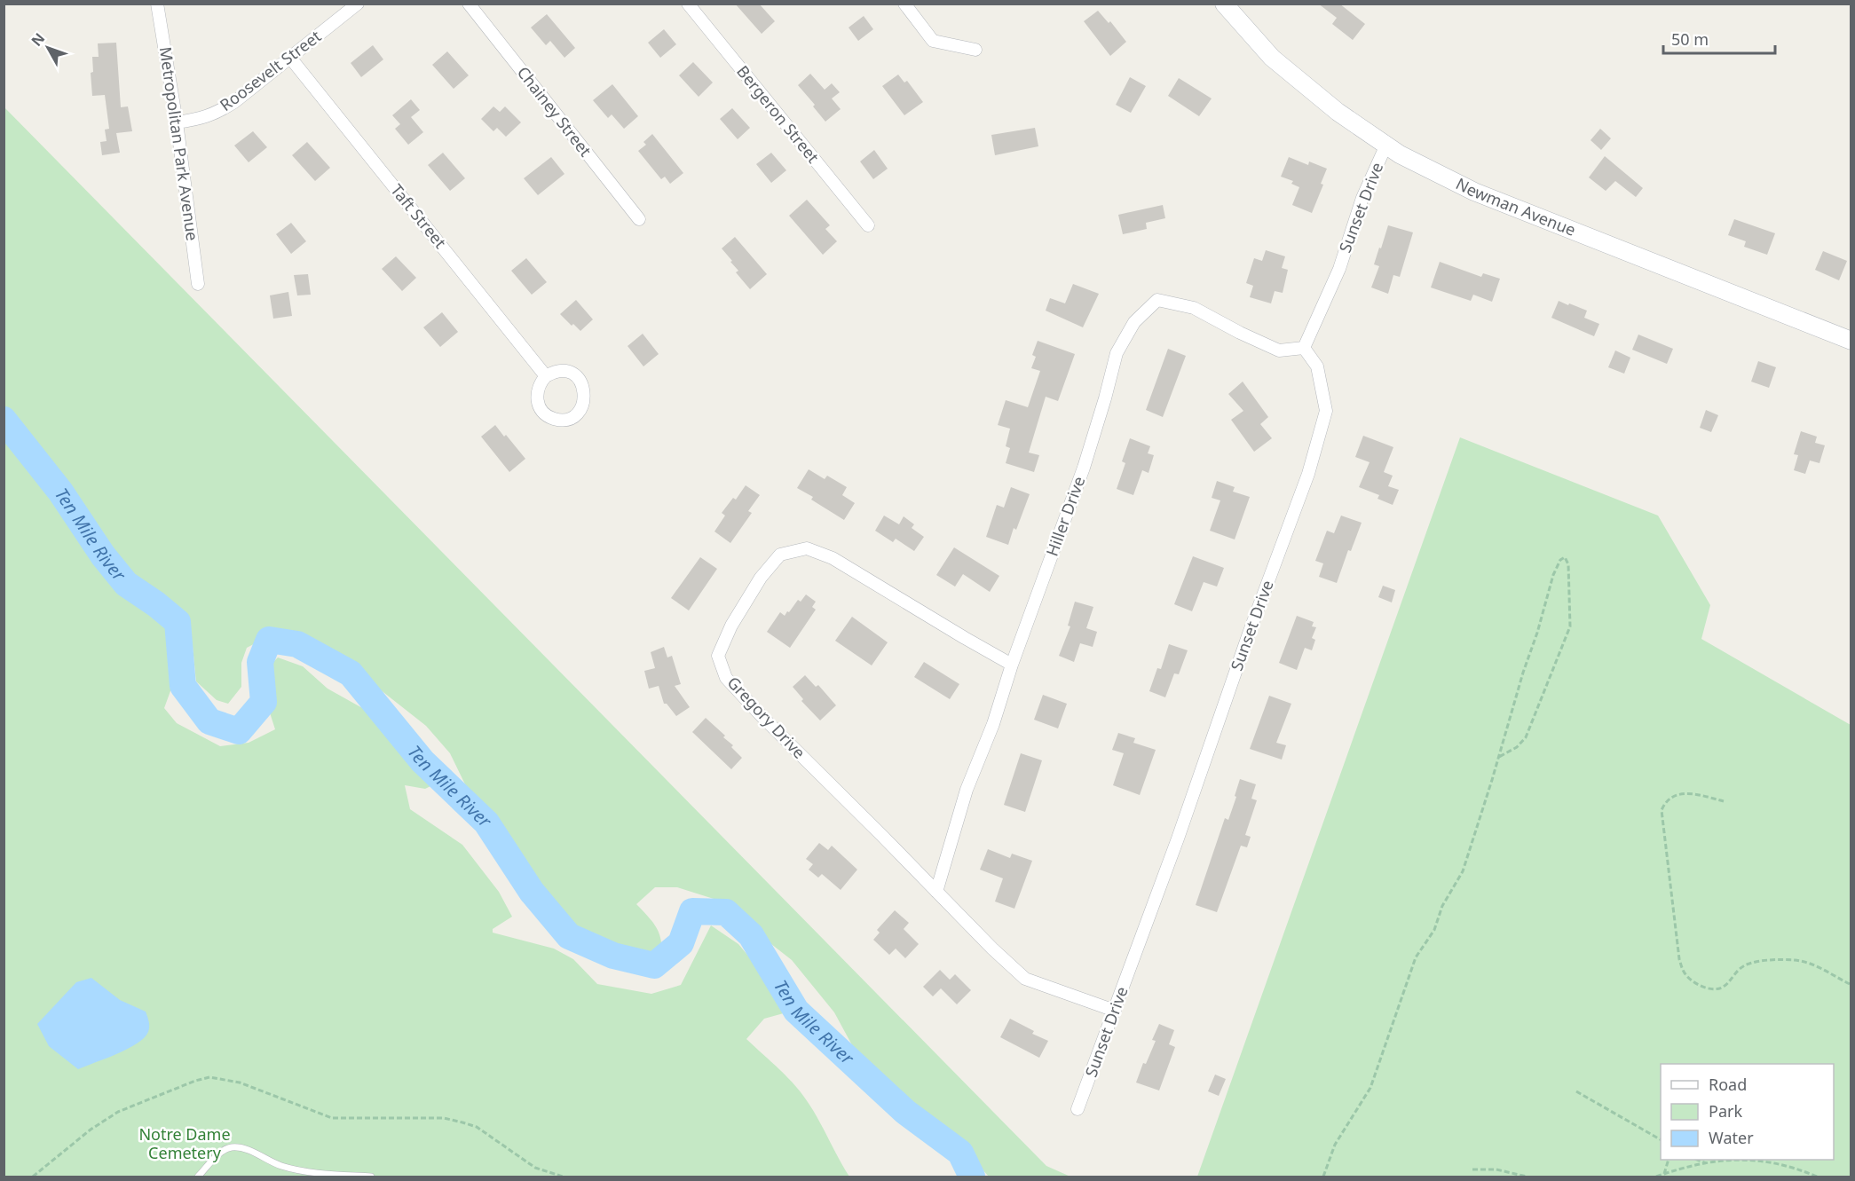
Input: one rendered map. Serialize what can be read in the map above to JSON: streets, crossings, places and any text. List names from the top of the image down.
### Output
{
  "streets": {
    "main road": ["Newman Avenue"],
    "street": [
      "Roosevelt Street",
      "Chainey Street",
      "Bergeron Street",
      "Metropolitan Park Avenue",
      "Sunset Drive",
      "Taft Street",
      "Hiller Drive",
      "Gregory Drive"
    ]
  },
  "crossings": [
    ["Roosevelt Street", "Metropolitan Park Avenue"],
    ["Roosevelt Street", "Taft Street"],
    ["Sunset Drive", "Newman Avenue"],
    ["Sunset Drive", "Hiller Drive"],
    ["Sunset Drive", "Gregory Drive"],
    ["Hiller Drive", "Gregory Drive"]
  ],
  "water": ["Ten Mile River"],
  "parks": ["Notre Dame Cemetery"],
  "legend": ["Road", "Park", "Water"],
  "scale_bar": "50 m",
  "north": "top left"
}
